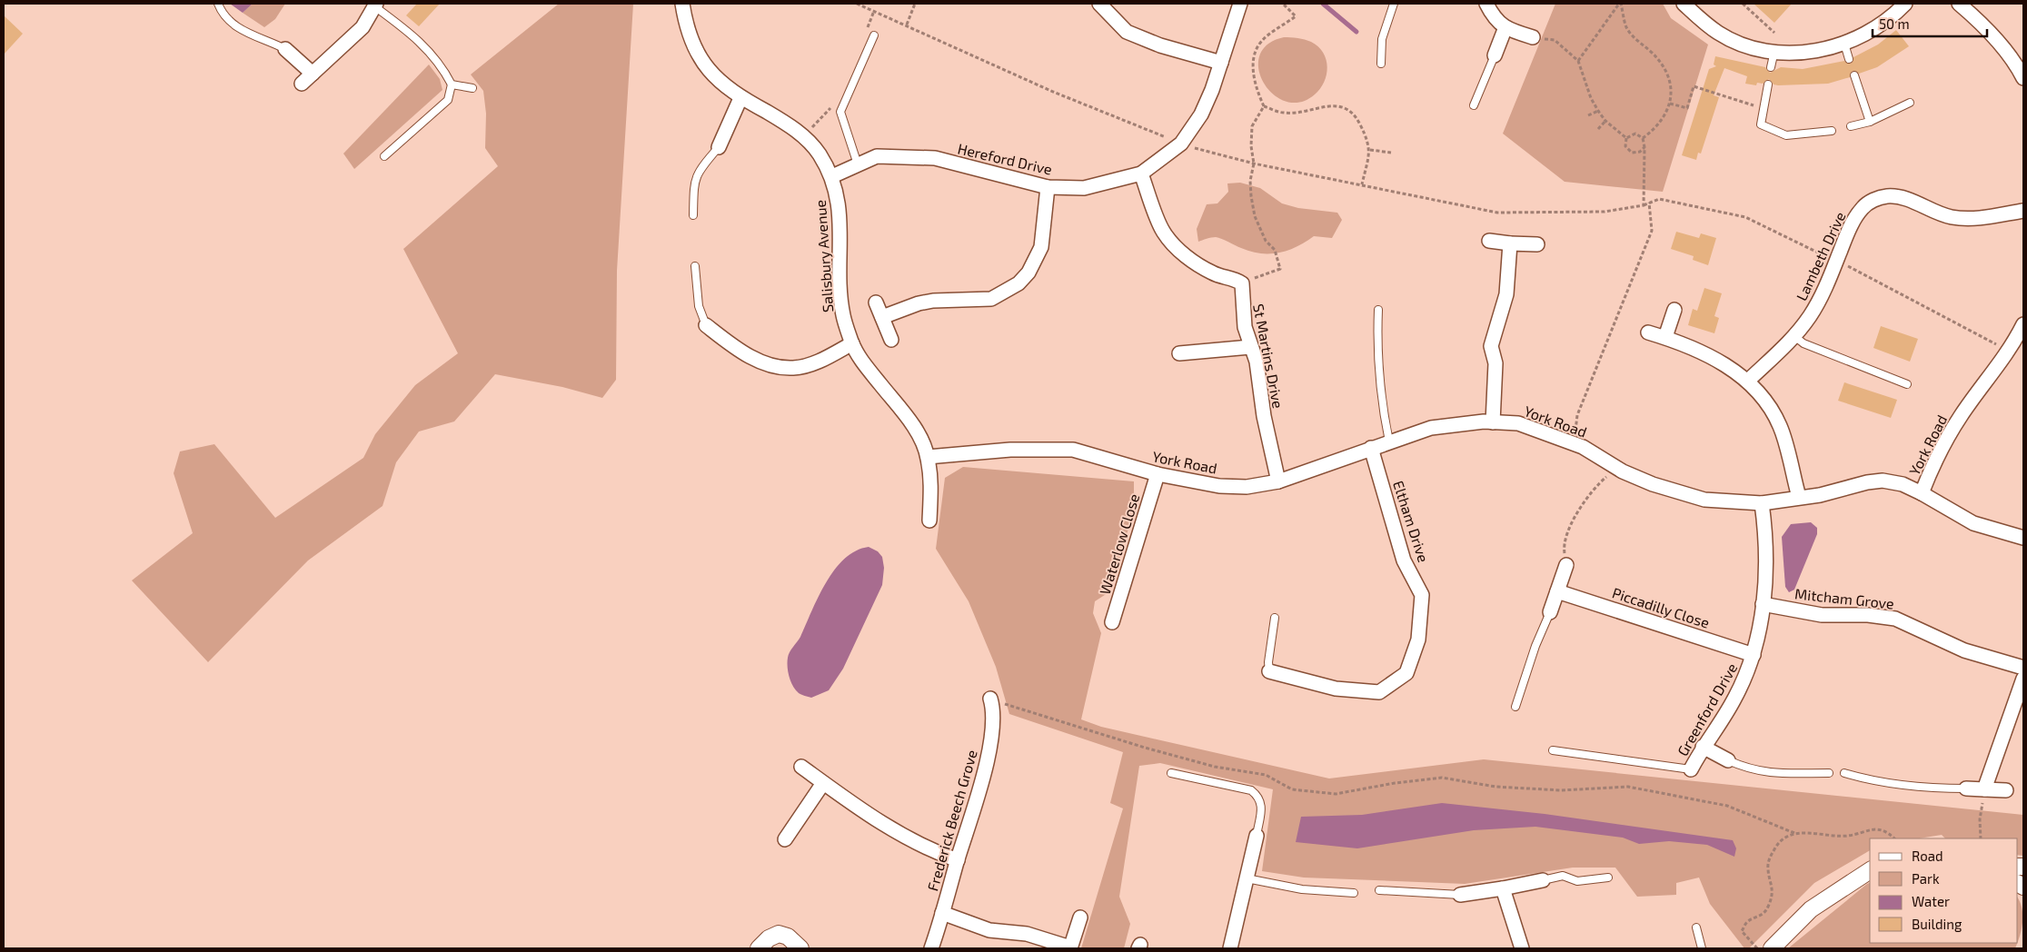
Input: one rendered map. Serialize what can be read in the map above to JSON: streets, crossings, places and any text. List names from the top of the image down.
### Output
{
  "streets": {
    "street": [
      "Hereford Drive",
      "Salisbury Avenue",
      "Lambeth Drive",
      "St Martins Drive",
      "York Road",
      "Eltham Drive",
      "Waterlow Close",
      "Mitcham Grove",
      "Piccadilly Close",
      "Greenford Drive",
      "Frederick Beech Grove"
    ]
  },
  "crossings": [
    ["Hereford Drive", "Salisbury Avenue"],
    ["Salisbury Avenue", "York Road"],
    ["St Martins Drive", "York Road"],
    ["York Road", "Eltham Drive"],
    ["York Road", "Waterlow Close"],
    ["York Road", "Greenford Drive"],
    ["Mitcham Grove", "Greenford Drive"],
    ["Piccadilly Close", "Greenford Drive"]
  ],
  "legend": [
    "Road",
    "Park",
    "Water",
    "Building"
  ],
  "scale_bar": "50 m"
}
